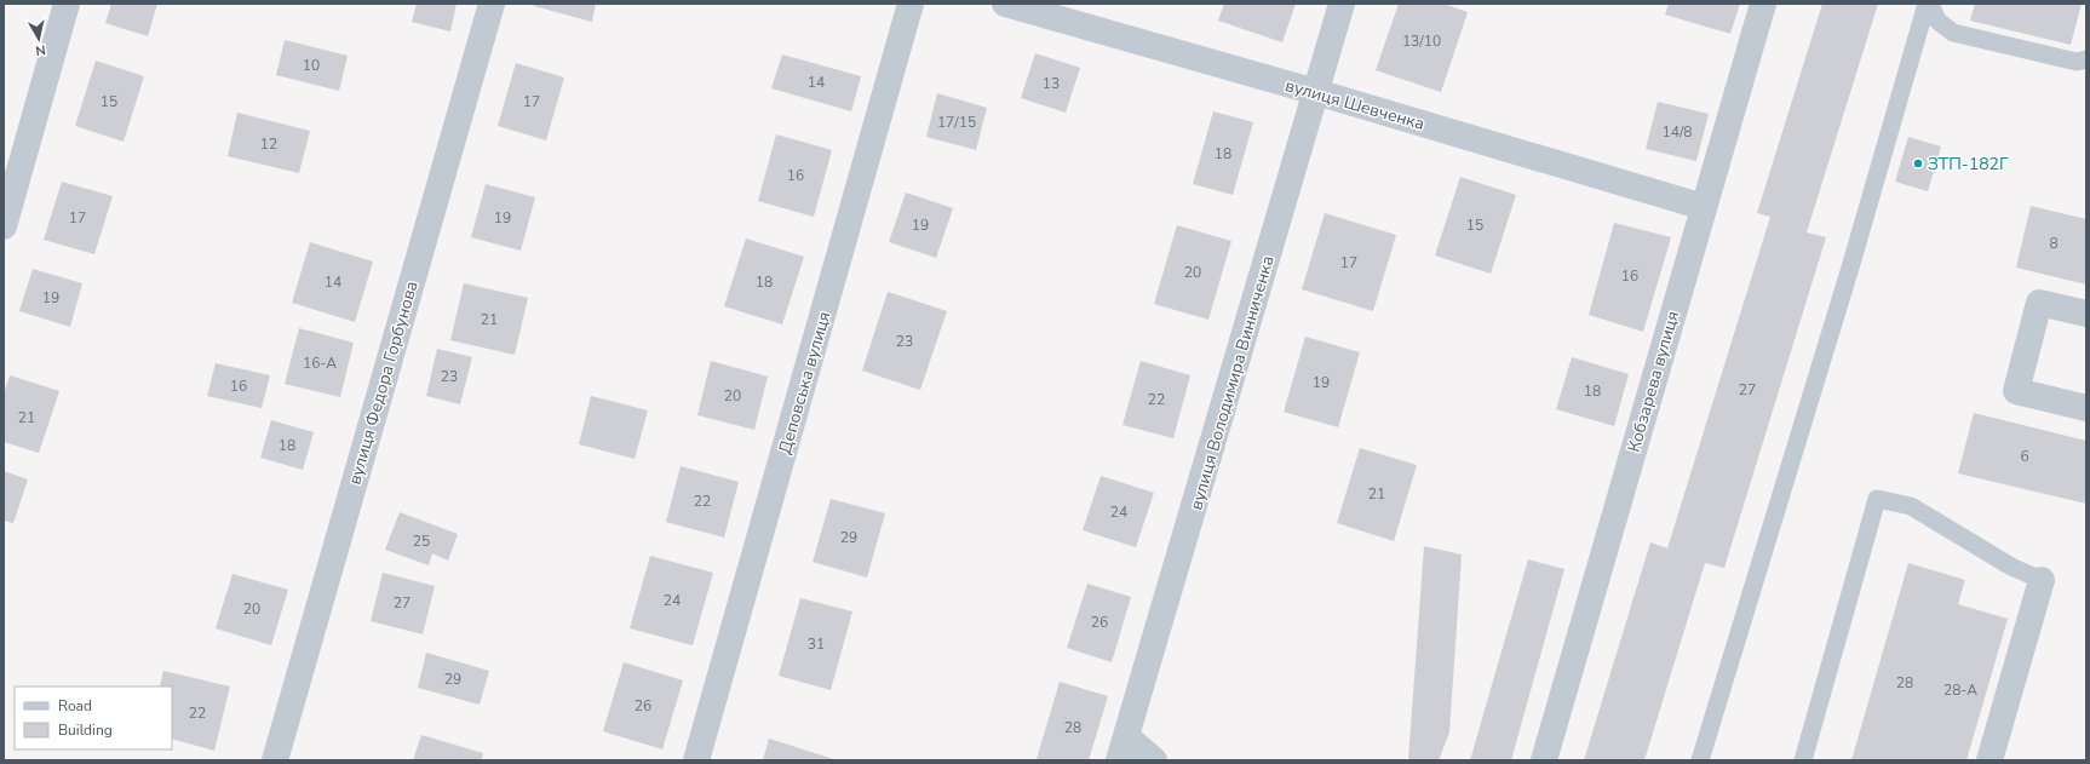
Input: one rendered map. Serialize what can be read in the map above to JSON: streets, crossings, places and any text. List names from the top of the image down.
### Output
{
  "streets": {
    "street": [
      "вулиця Шевченка",
      "Кобзарева вулиця",
      "вулиця Федора Горбунова",
      "Деповська вулиця",
      "вулиця Володимира Винниченка"
    ]
  },
  "crossings": [
    ["вулиця Шевченка", "Кобзарева вулиця"],
    ["вулиця Шевченка", "вулиця Володимира Винниченка"]
  ],
  "places": ["ЗТП-182Г"],
  "house_numbers": [
    "13/10",
    "10",
    "14",
    "13",
    "15",
    "17",
    "17/15",
    "14/8",
    "12",
    "18",
    "16",
    "17",
    "19",
    "19",
    "15",
    "8",
    "17",
    "20",
    "16",
    "14",
    "18",
    "19",
    "21",
    "23",
    "16-А",
    "23",
    "19",
    "16",
    "27",
    "18",
    "20",
    "22",
    "21",
    "18",
    "6",
    "21",
    "22",
    "24",
    "29",
    "25",
    "24",
    "27",
    "20",
    "26",
    "31",
    "29",
    "28",
    "28-А",
    "26",
    "22",
    "28"
  ],
  "legend": ["Road", "Building"],
  "north": "bottom"
}
